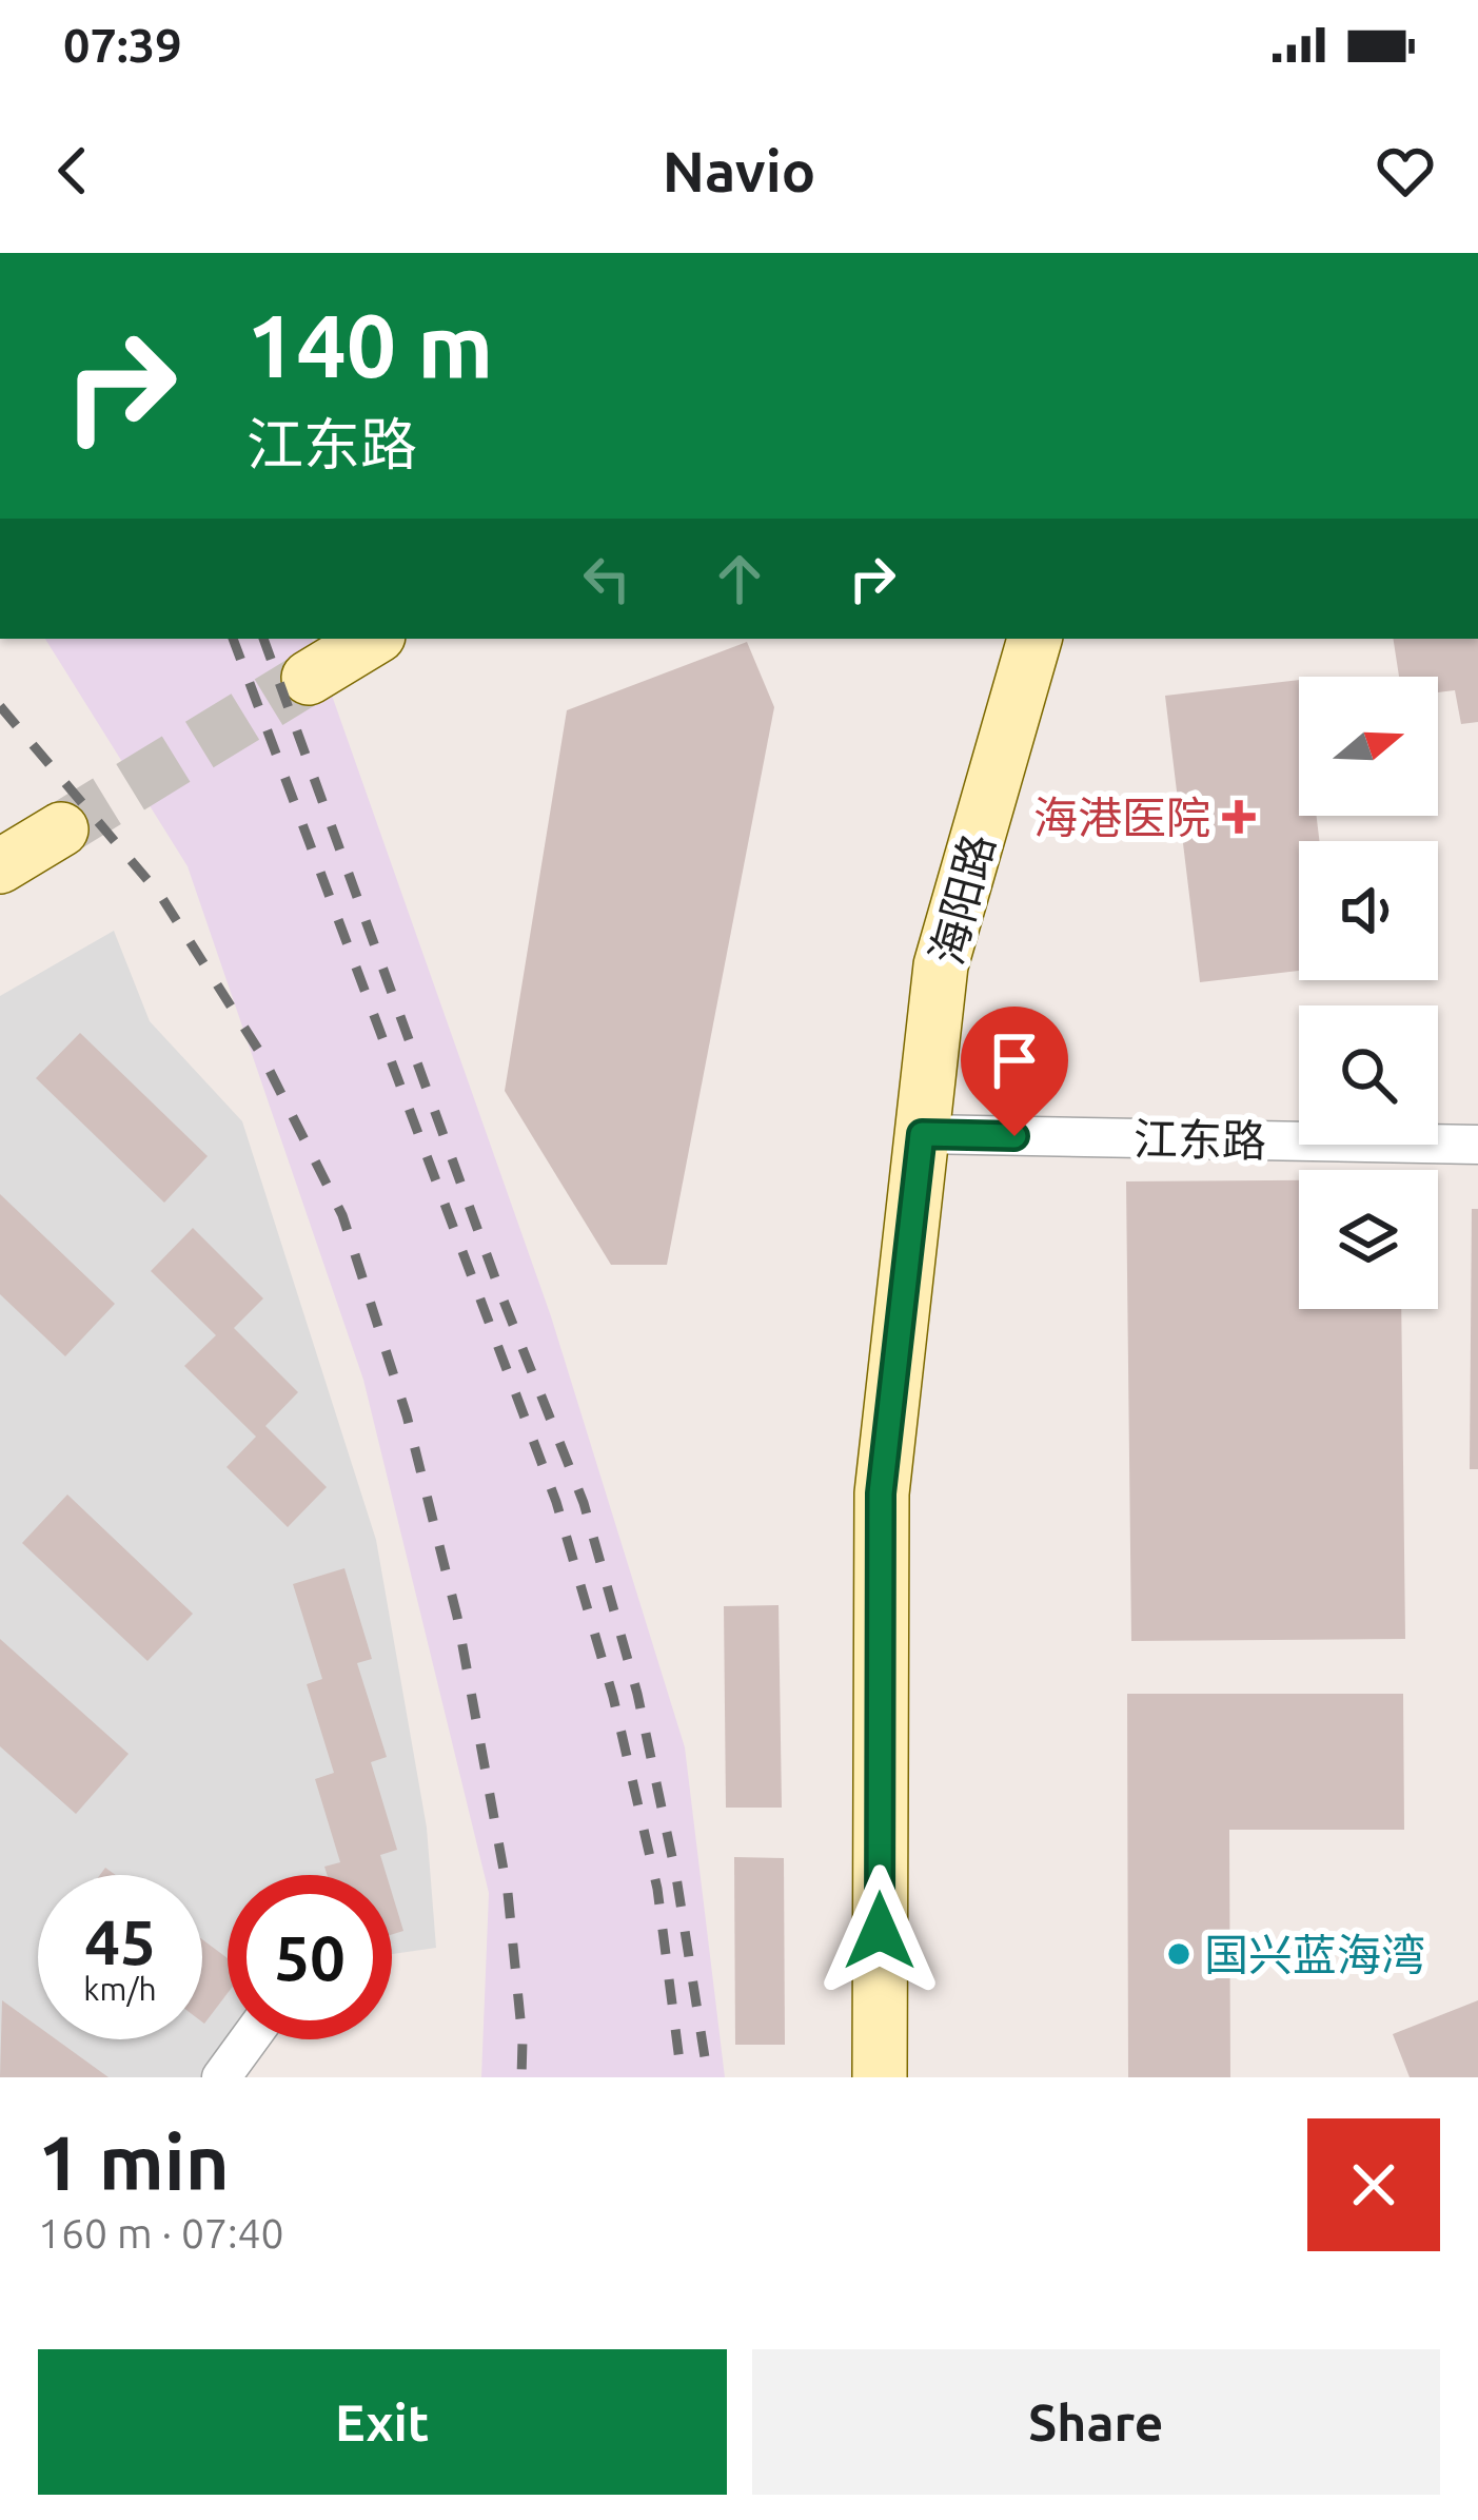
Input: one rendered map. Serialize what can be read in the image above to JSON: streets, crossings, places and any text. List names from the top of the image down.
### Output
{
  "streets": {
    "main road": ["海阳路"],
    "street": ["江东路"]
  },
  "crossings": [
    ["海阳路", "江东路"]
  ],
  "places": {
    "health": ["海港医院"],
    "other": ["国兴蓝海湾"]
  },
  "north": "right",
  "page": {
    "status": "07:39",
    "header": "Navio",
    "turn": ["140 m", "江东路"],
    "speed": "45 km/h",
    "limit": "50",
    "heading": ["1 min", "160 m · 07:40"],
    "buttons": ["Exit", "Share"]
  }
}
